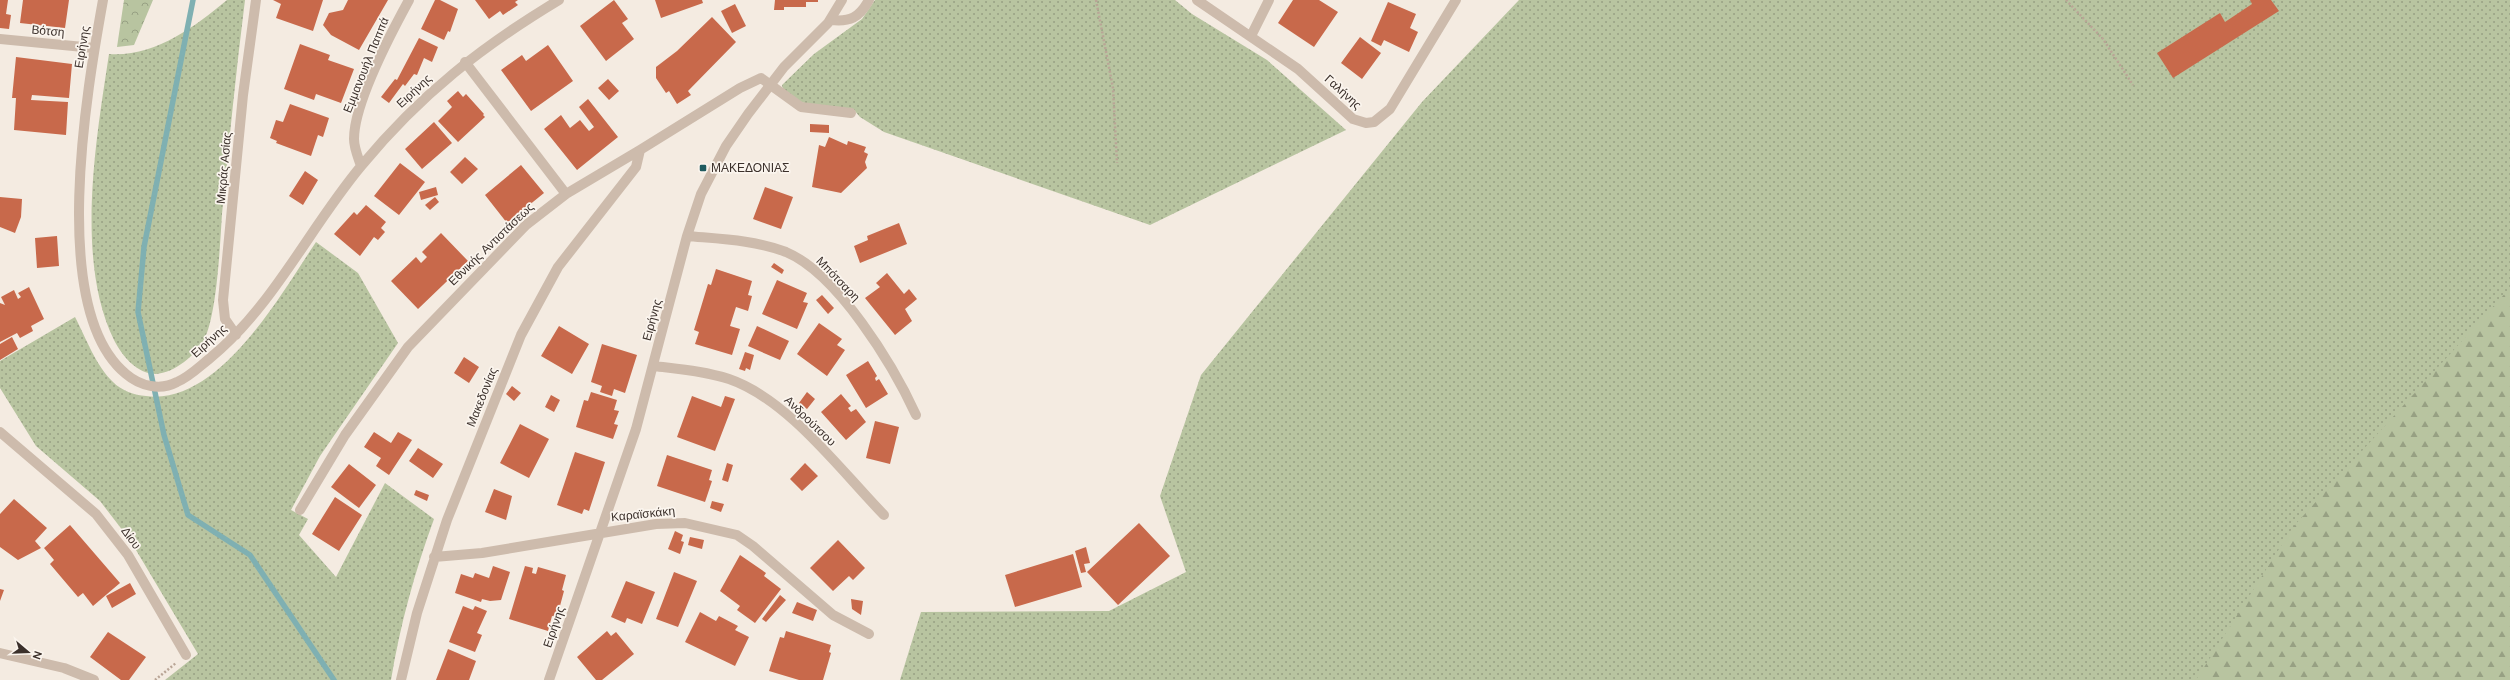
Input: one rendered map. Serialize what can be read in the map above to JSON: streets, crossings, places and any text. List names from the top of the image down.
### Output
{
  "streets": {
    "street": [
      "Βότση",
      "Ειρήνης",
      "Εμμανουήλ Παππά",
      "Γαλήνης",
      "Μικράς Ασίας",
      "Εθνικής Αντιστάσεως",
      "Μπότσαρη",
      "Μακεδονίας",
      "Ανδρούτσου",
      "Καραϊσκάκη",
      "Δίου"
    ]
  },
  "crossings": [
    ["Βότση", "Ειρήνης"],
    ["Ειρήνης", "Εμμανουήλ Παππά"],
    ["Ειρήνης", "Μικράς Ασίας"],
    ["Ειρήνης", "Εθνικής Αντιστάσεως"],
    ["Ειρήνης", "Μπότσαρη"],
    ["Ειρήνης", "Ανδρούτσου"],
    ["Ειρήνης", "Καραϊσκάκη"],
    ["Εθνικής Αντιστάσεως", "Μακεδονίας"],
    ["Μακεδονίας", "Καραϊσκάκη"]
  ],
  "places": {
    "transit": ["ΜΑΚΕΔΟΝΙΑΣ"]
  },
  "north": "right"
}
